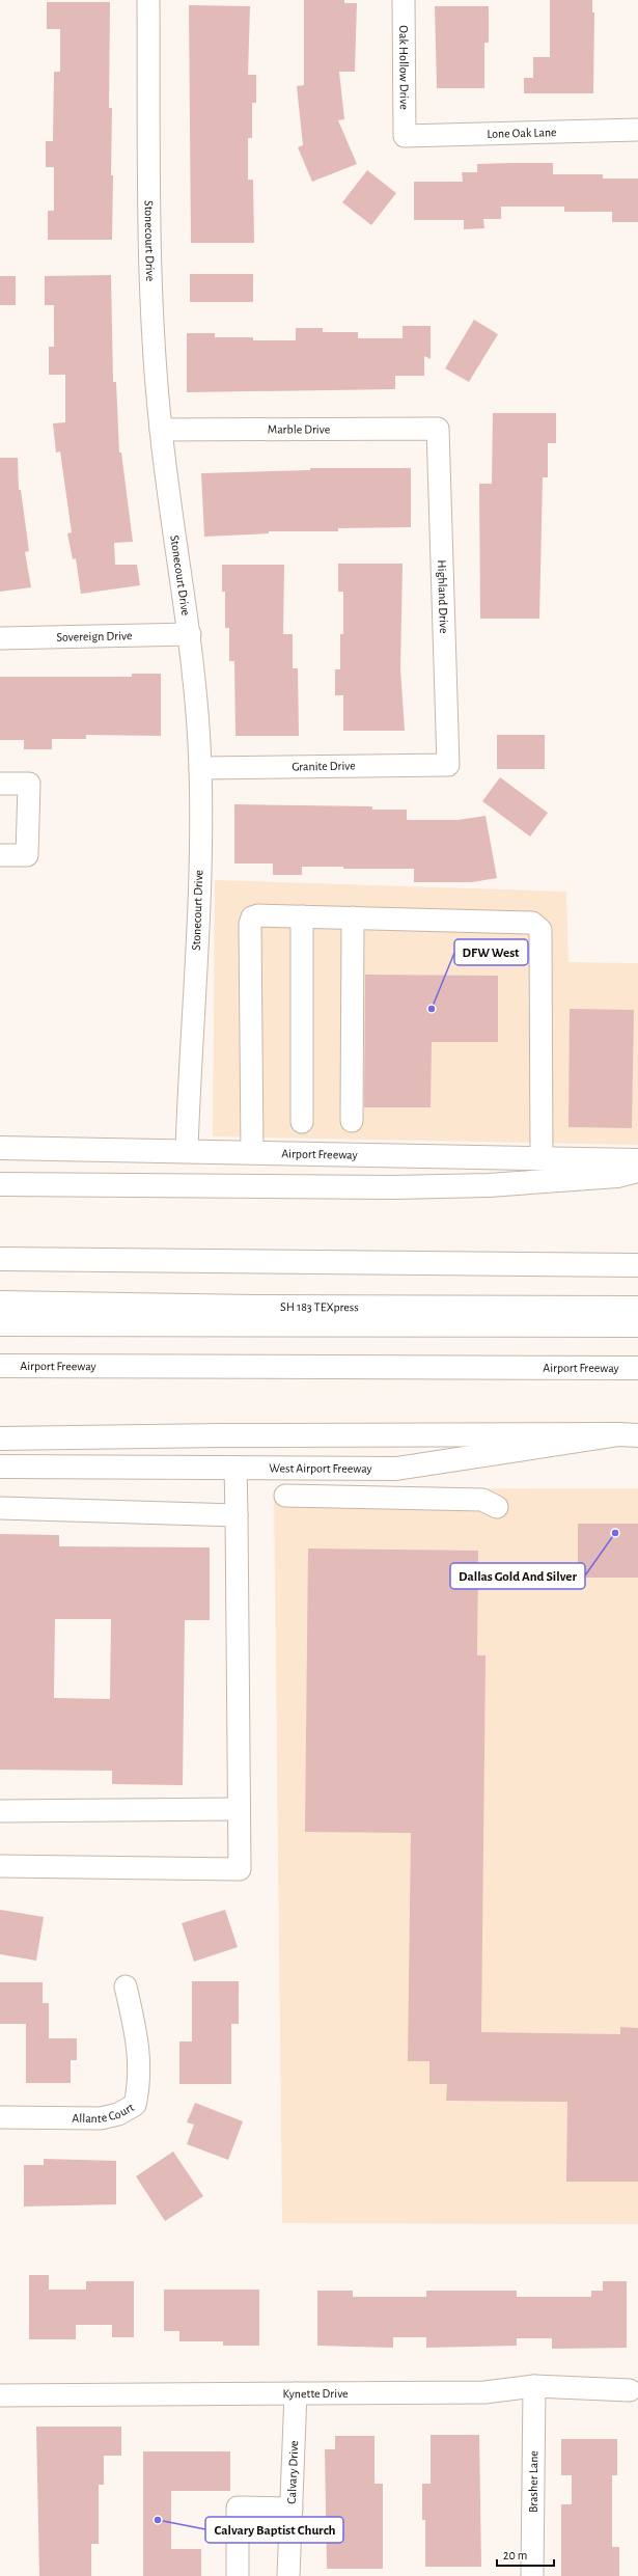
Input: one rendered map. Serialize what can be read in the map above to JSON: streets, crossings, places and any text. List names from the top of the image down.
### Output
{
  "streets": {
    "main road": ["Airport Freeway", "SH 183 TEXpress", "West Airport Freeway"],
    "street": [
      "Oak Hollow Drive",
      "Lone Oak Lane",
      "Stonecourt Drive",
      "Marble Drive",
      "Highland Drive",
      "Sovereign Drive",
      "Granite Drive",
      "Allante Court",
      "Kynette Drive",
      "Calvary Drive",
      "Brasher Lane"
    ]
  },
  "crossings": [
    ["Oak Hollow Drive", "Lone Oak Lane"],
    ["Stonecourt Drive", "Marble Drive"],
    ["Stonecourt Drive", "Sovereign Drive"],
    ["Stonecourt Drive", "Granite Drive"],
    ["Stonecourt Drive", "Airport Freeway"],
    ["Marble Drive", "Highland Drive"],
    ["Highland Drive", "Granite Drive"],
    ["Kynette Drive", "Calvary Drive"],
    ["Kynette Drive", "Brasher Lane"]
  ],
  "places": ["DFW West", "Dallas Gold And Silver", "Calvary Baptist Church"],
  "scale_bar": "20 m"
}
